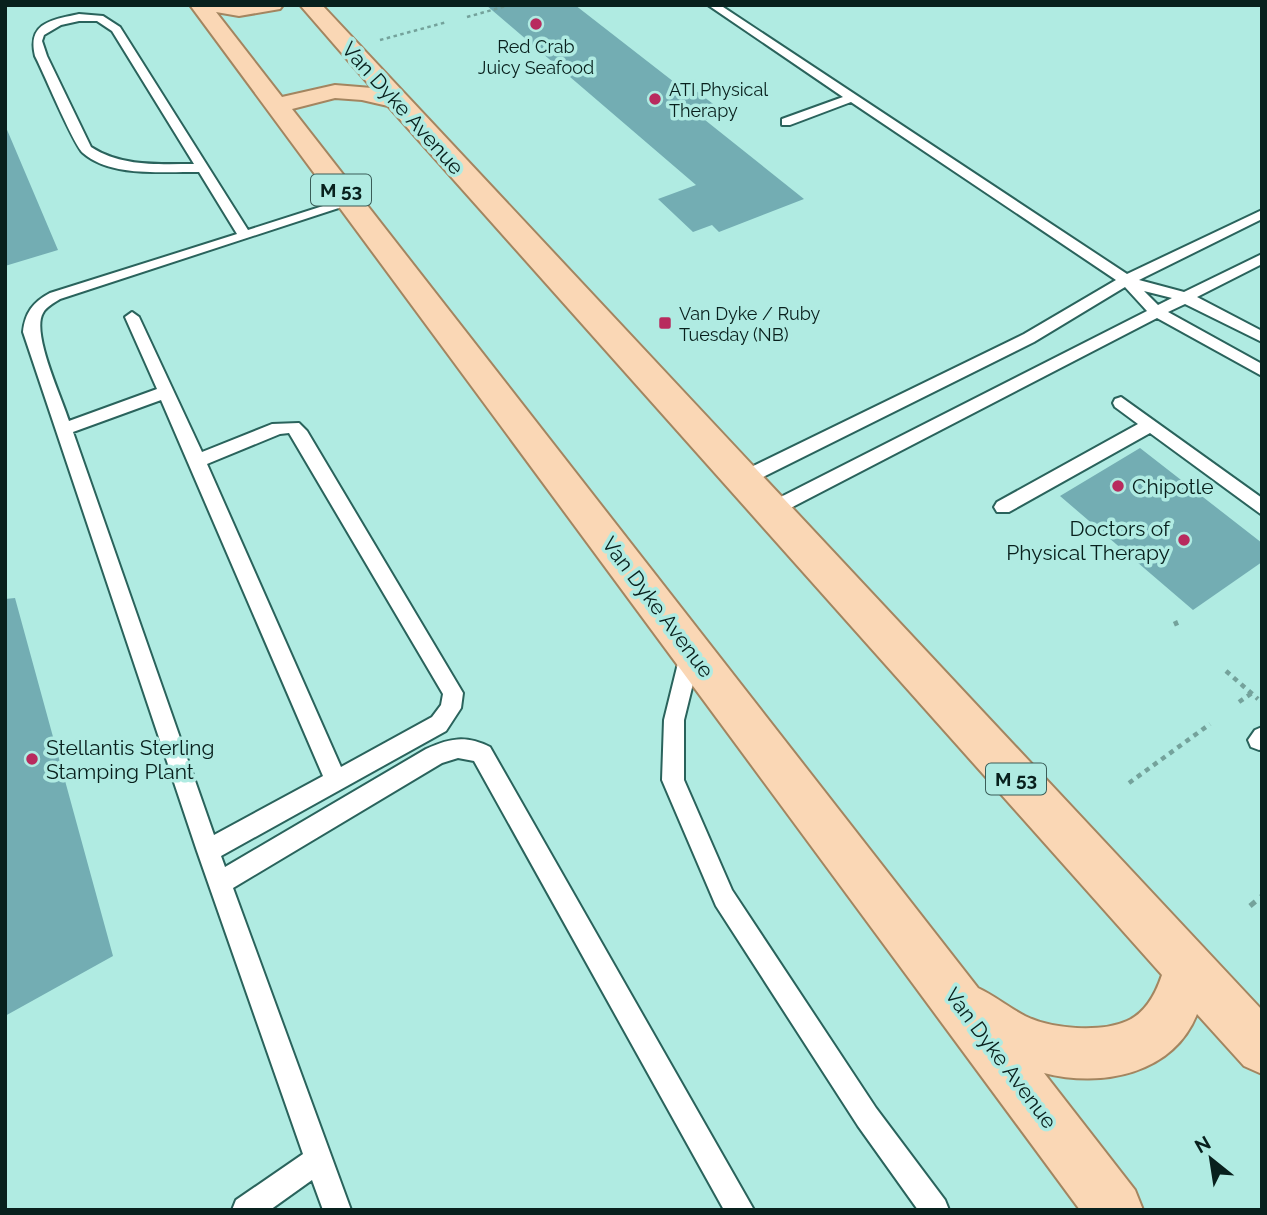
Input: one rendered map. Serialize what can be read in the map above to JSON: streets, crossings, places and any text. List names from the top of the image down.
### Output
{
  "streets": {
    "main road": ["Van Dyke Avenue", "M 53"]
  },
  "places": {
    "other": [
      "Red Crab Juicy Seafood",
      "ATI Physical Therapy",
      "Chipotle",
      "Doctors of Physical Therapy",
      "Stellantis Sterling Stamping Plant"
    ],
    "transit": ["Van Dyke / Ruby Tuesday (NB)"]
  },
  "north": "top left"
}
